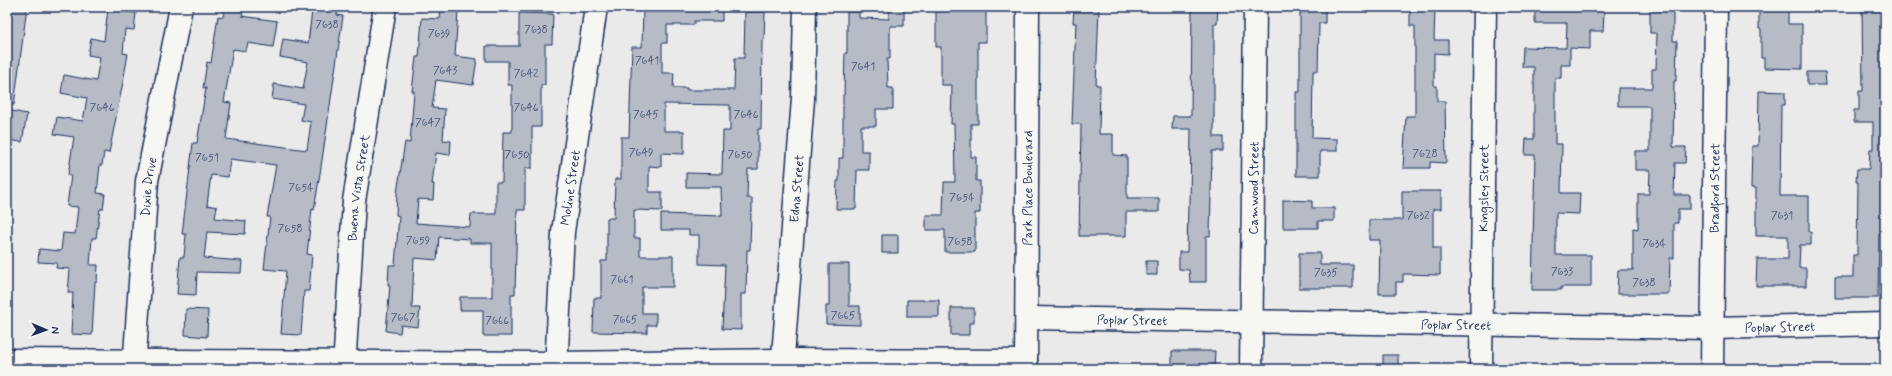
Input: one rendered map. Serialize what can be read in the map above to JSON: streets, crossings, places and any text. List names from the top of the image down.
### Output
{
  "streets": {
    "street": [
      "Dixie Drive",
      "Buena Vista Street",
      "Moline Street",
      "Edna Street",
      "Park Place Boulevard",
      "Camwood Street",
      "Kingsley Street",
      "Bradford Street",
      "Poplar Street"
    ]
  },
  "crossings": [
    ["Park Place Boulevard", "Poplar Street"],
    ["Camwood Street", "Poplar Street"],
    ["Kingsley Street", "Poplar Street"],
    ["Bradford Street", "Poplar Street"]
  ],
  "house_numbers": [
    "7638",
    "7638",
    "7639",
    "7641",
    "7641",
    "7643",
    "7642",
    "7646",
    "7646",
    "7645",
    "7646",
    "7647",
    "7649",
    "7628",
    "7650",
    "7650",
    "7651",
    "7654",
    "7654",
    "7632",
    "7631",
    "7658",
    "7659",
    "7658",
    "7634",
    "7633",
    "7635",
    "7661",
    "7638",
    "7665",
    "7667",
    "7665",
    "7666"
  ],
  "north": "right"
}
